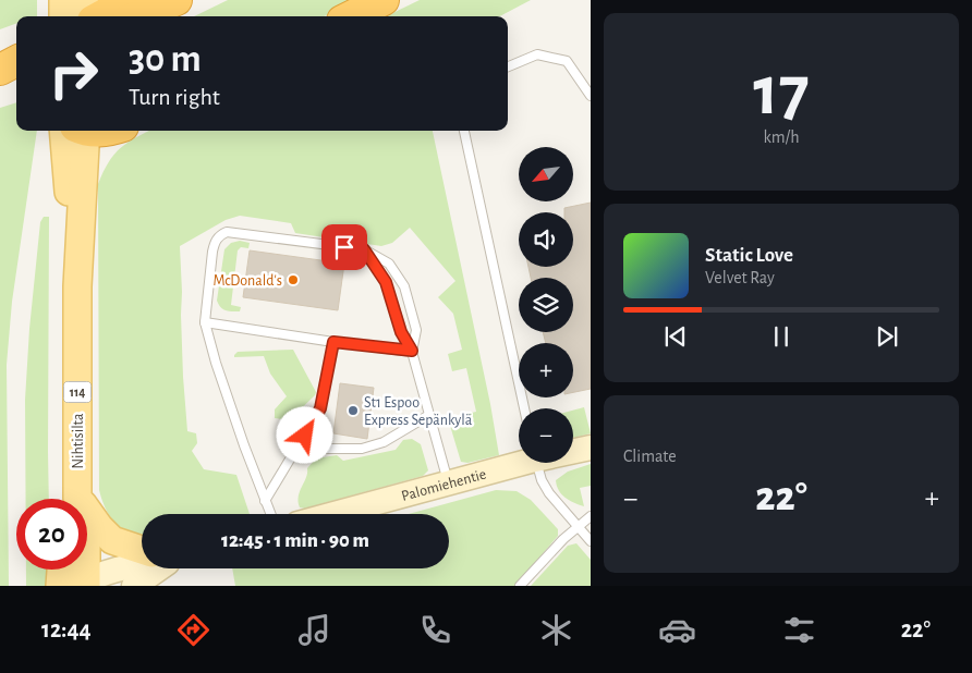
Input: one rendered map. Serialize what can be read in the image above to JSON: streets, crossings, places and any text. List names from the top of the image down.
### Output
{
  "streets": {
    "main road": ["114", "Nihtisilta"],
    "street": ["Palomiehentie"]
  },
  "places": ["McDonald's", "St1 Espoo Express Sepänkylä"],
  "north": "bottom left",
  "page": {
    "tile": [
      ["17", "km/h"],
      "Climate"
    ],
    "turn": ["30 m", "Turn right"],
    "map_buttons": ["+", "−"],
    "song": ["Static Love", "Velvet Ray"],
    "heat": ["−", "22°", "+"],
    "limit": "20",
    "trip": "12:45 · 1 min · 90 m",
    "tabs": ["12:44", "22°"]
  }
}
